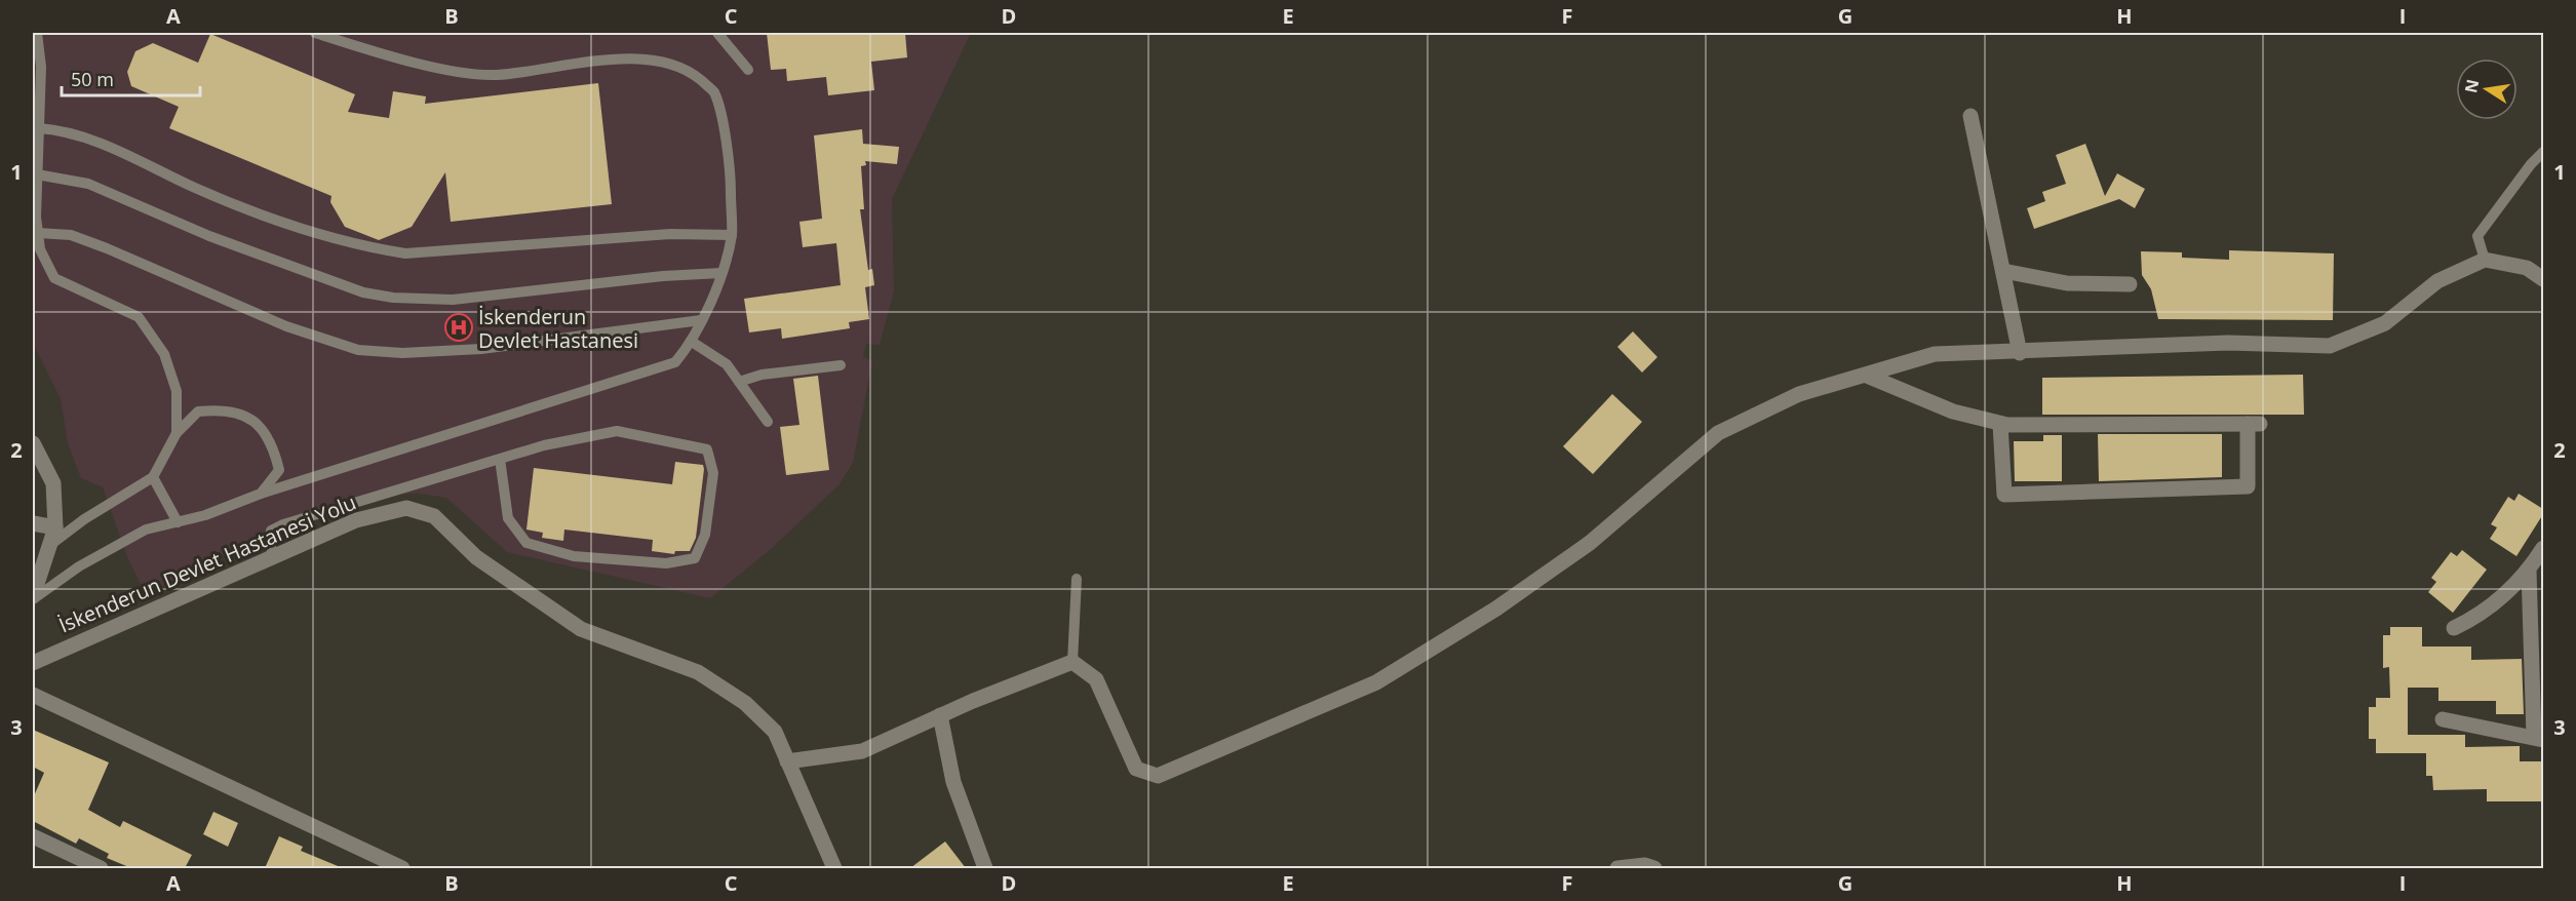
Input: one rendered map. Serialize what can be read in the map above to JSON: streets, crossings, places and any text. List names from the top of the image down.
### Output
{
  "streets": {
    "street": ["İskenderun Devlet Hastanesi Yolu"]
  },
  "places": {
    "hospital": ["İskenderun Devlet Hastanesi"]
  },
  "scale_bar": "50 m",
  "north": "left",
  "grid": {
    "columns": [
      "A",
      "B",
      "C",
      "D",
      "E",
      "F",
      "G",
      "H",
      "I"
    ],
    "rows": ["1", "2", "3"]
  }
}
